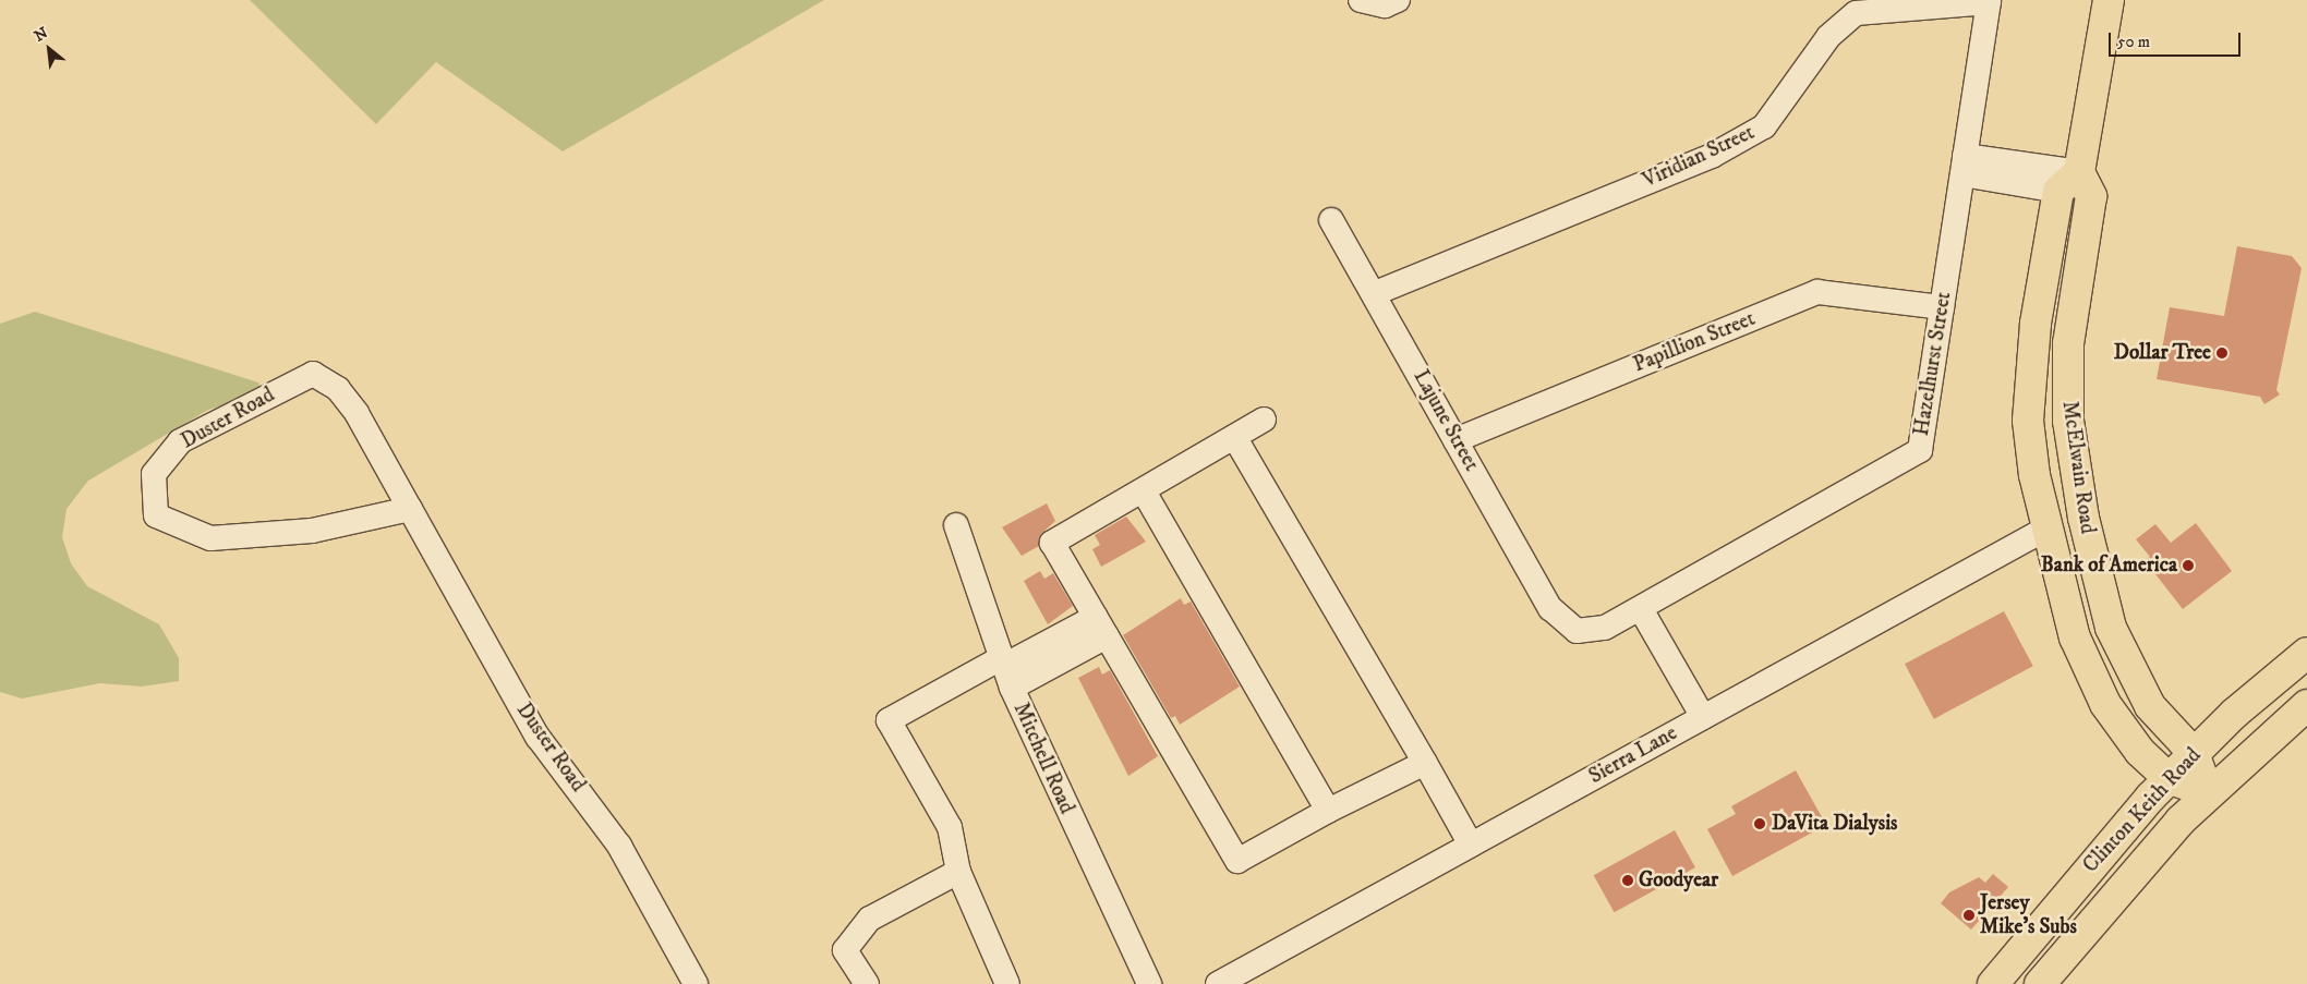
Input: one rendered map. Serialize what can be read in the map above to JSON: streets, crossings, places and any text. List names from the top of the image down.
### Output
{
  "streets": {
    "main road": ["McElwain Road", "Clinton Keith Road"],
    "street": [
      "Viridian Street",
      "Papillion Street",
      "Hazelhurst Street",
      "Duster Road",
      "Lajune Street",
      "Sierra Lane",
      "Mitchell Road"
    ]
  },
  "crossings": [
    ["Viridian Street", "Hazelhurst Street"],
    ["Viridian Street", "Lajune Street"],
    ["Papillion Street", "Hazelhurst Street"],
    ["Papillion Street", "Lajune Street"],
    ["Hazelhurst Street", "Lajune Street"],
    ["McElwain Road", "Sierra Lane"],
    ["McElwain Road", "Clinton Keith Road"]
  ],
  "places": [
    "Dollar Tree",
    "Bank of America",
    "DaVita Dialysis",
    "Goodyear",
    "Jersey Mike's Subs"
  ],
  "scale_bar": "50 m",
  "north": "top left"
}
